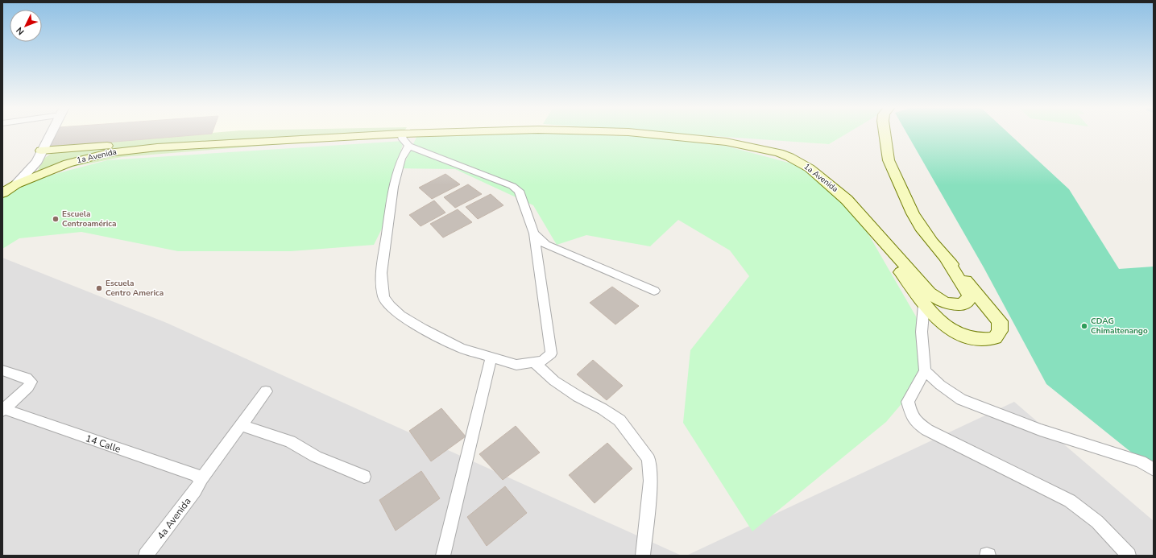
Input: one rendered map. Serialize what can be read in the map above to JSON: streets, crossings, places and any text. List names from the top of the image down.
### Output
{
  "streets": {
    "main road": ["1a Avenida"],
    "street": ["14 Calle", "4a Avenida"]
  },
  "crossings": [
    ["14 Calle", "4a Avenida"]
  ],
  "places": ["Escuela Centroamérica", "Escuela Centro America", "CDAG Chimaltenango"],
  "north": "bottom left"
}
